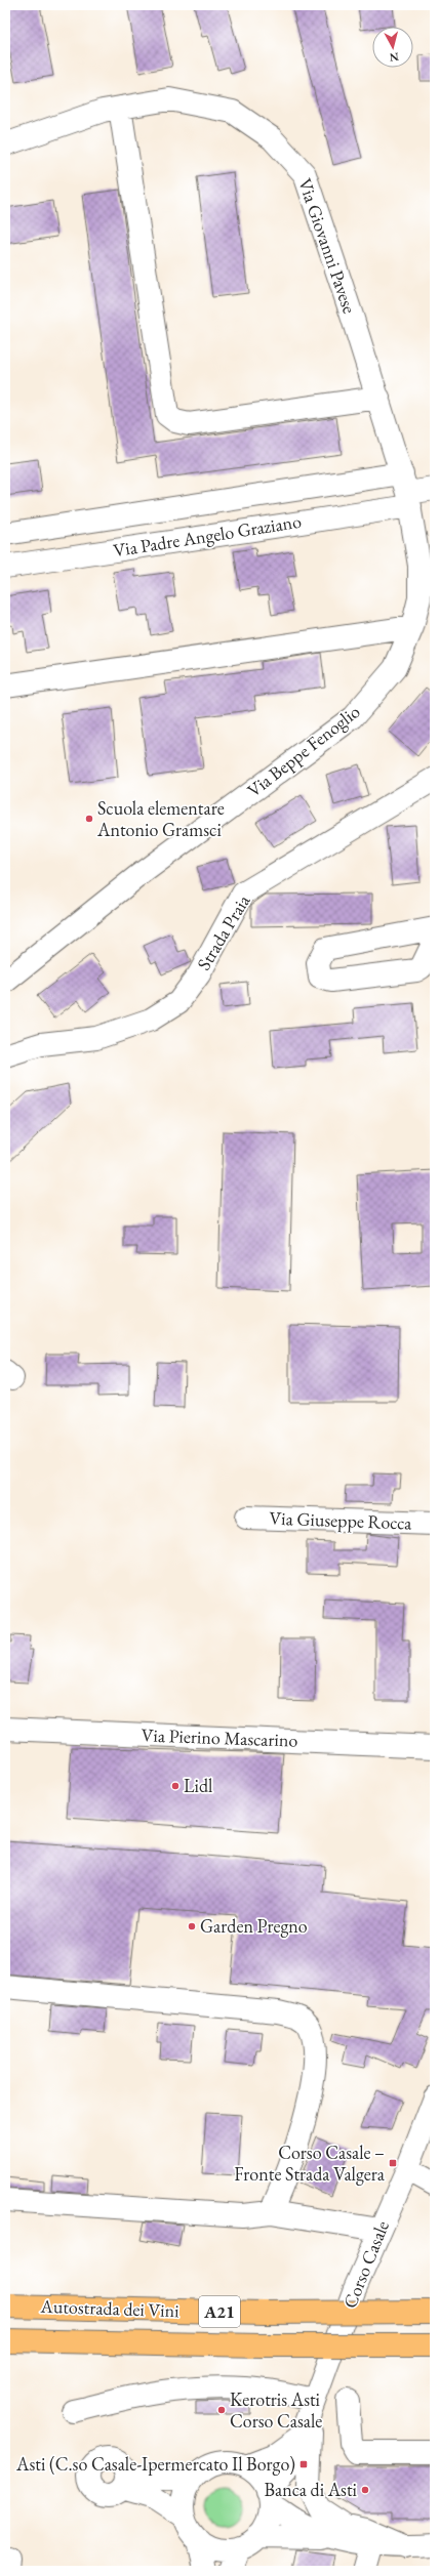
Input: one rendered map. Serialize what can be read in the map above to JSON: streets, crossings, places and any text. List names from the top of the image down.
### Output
{
  "streets": {
    "highway": ["Autostrada dei Vini", "A21"],
    "street": [
      "Via Giovanni Pavese",
      "Via Padre Angelo Graziano",
      "Via Beppe Fenoglio",
      "Strada Praia",
      "Via Giuseppe Rocca",
      "Via Pierino Mascarino",
      "Corso Casale"
    ]
  },
  "crossings": [
    ["Via Giovanni Pavese", "Via Padre Angelo Graziano"],
    ["Via Giovanni Pavese", "Via Beppe Fenoglio"],
    ["Via Padre Angelo Graziano", "Via Beppe Fenoglio"]
  ],
  "places": {
    "other": [
      "Scuola elementare Antonio Gramsci",
      "Lidl",
      "Garden Pregno",
      "Kerotris Asti Corso Casale",
      "Banca di Asti"
    ],
    "transit": ["Corso Casale – Fronte Strada Valgera", "Asti (C.so Casale-Ipermercato Il Borgo)"]
  },
  "north": "bottom"
}
